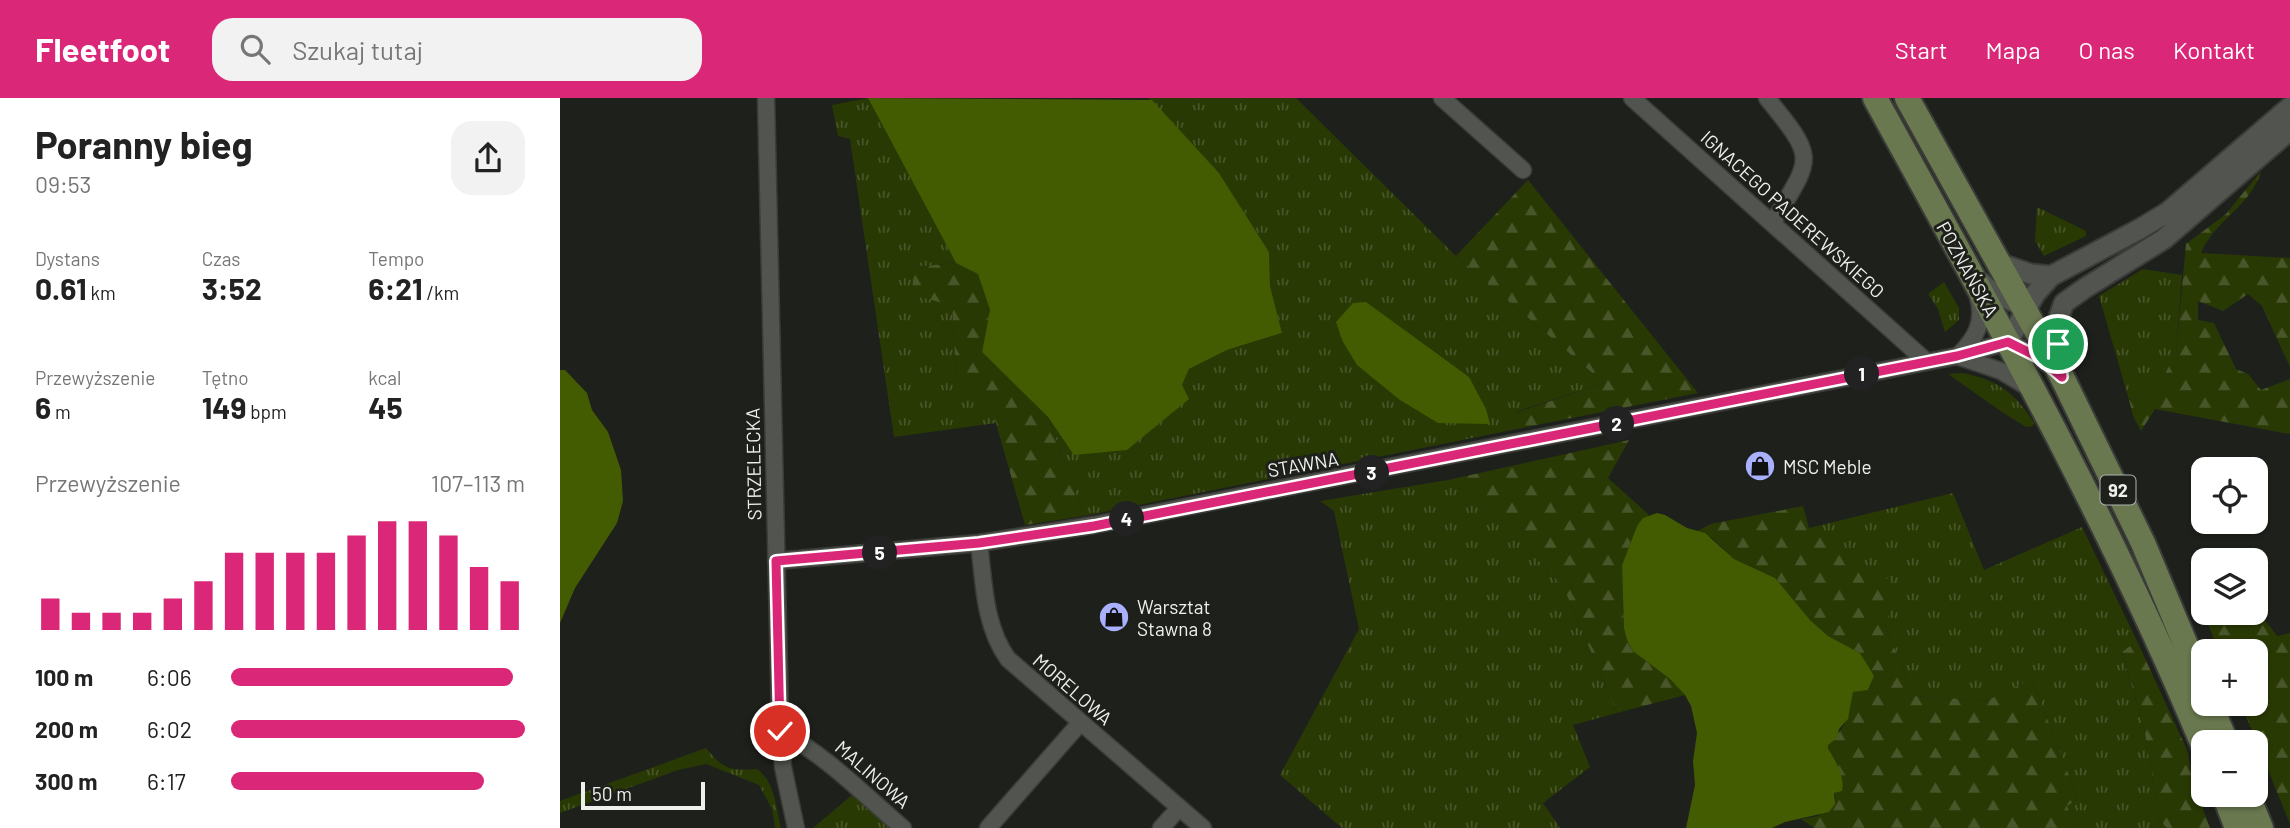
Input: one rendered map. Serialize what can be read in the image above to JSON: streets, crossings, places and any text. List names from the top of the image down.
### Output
{
  "streets": {
    "main road": ["POZNAŃSKA", "92"],
    "street": [
      "IGNACEGO PADEREWSKIEGO",
      "STRZELECKA",
      "STAWNA",
      "MORELOWA",
      "MALINOWA"
    ]
  },
  "crossings": [
    ["IGNACEGO PADEREWSKIEGO", "STAWNA"],
    ["POZNAŃSKA", "STAWNA"],
    ["STRZELECKA", "STAWNA"],
    ["STRZELECKA", "MALINOWA"],
    ["STAWNA", "MORELOWA"]
  ],
  "places": {
    "shop": ["MSC Meble", "Warsztat Stawna 8"]
  },
  "scale_bar": "50 m",
  "page": {
    "header": "Fleetfoot",
    "search": "Szukaj tutaj",
    "nav": [
      "Start",
      "Mapa",
      "O nas",
      "Kontakt"
    ],
    "heading": ["Poranny bieg", "09:53"],
    "stats": [
      ["Dystans", "0.61 km"],
      ["Czas", "3:52"],
      ["Tempo", "6:21 /km"],
      ["Przewyższenie", "6 m"],
      ["Tętno", "149 bpm"],
      ["kcal", "45"]
    ],
    "pins": [
      "1",
      "2",
      "3",
      "4",
      "5"
    ],
    "chart": ["Przewyższenie", "107–113 m"],
    "map_buttons": ["+", "−"],
    "list": [
      {
        "name": "100 m",
        "note": "6:06"
      },
      {
        "name": "200 m",
        "note": "6:02"
      },
      {
        "name": "300 m",
        "note": "6:17"
      }
    ],
    "scale": "50 m"
  }
}
